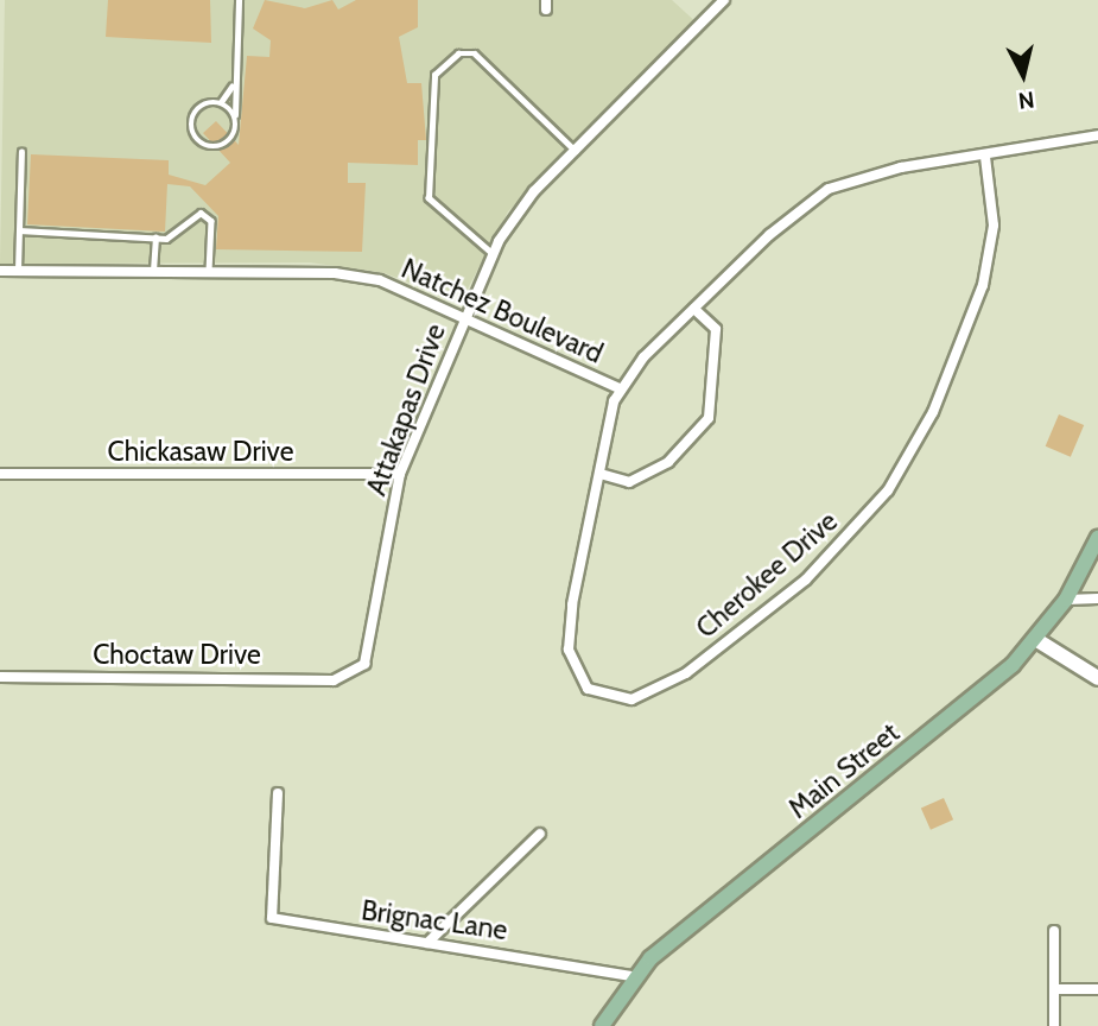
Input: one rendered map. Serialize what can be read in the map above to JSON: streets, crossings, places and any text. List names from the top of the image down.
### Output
{
  "streets": {
    "main road": ["Main Street"],
    "street": [
      "Natchez Boulevard",
      "Attakapas Drive",
      "Chickasaw Drive",
      "Cherokee Drive",
      "Choctaw Drive",
      "Brignac Lane"
    ]
  },
  "crossings": [
    ["Natchez Boulevard", "Attakapas Drive"],
    ["Natchez Boulevard", "Cherokee Drive"],
    ["Attakapas Drive", "Chickasaw Drive"],
    ["Attakapas Drive", "Choctaw Drive"],
    ["Main Street", "Brignac Lane"]
  ],
  "north": "bottom"
}
